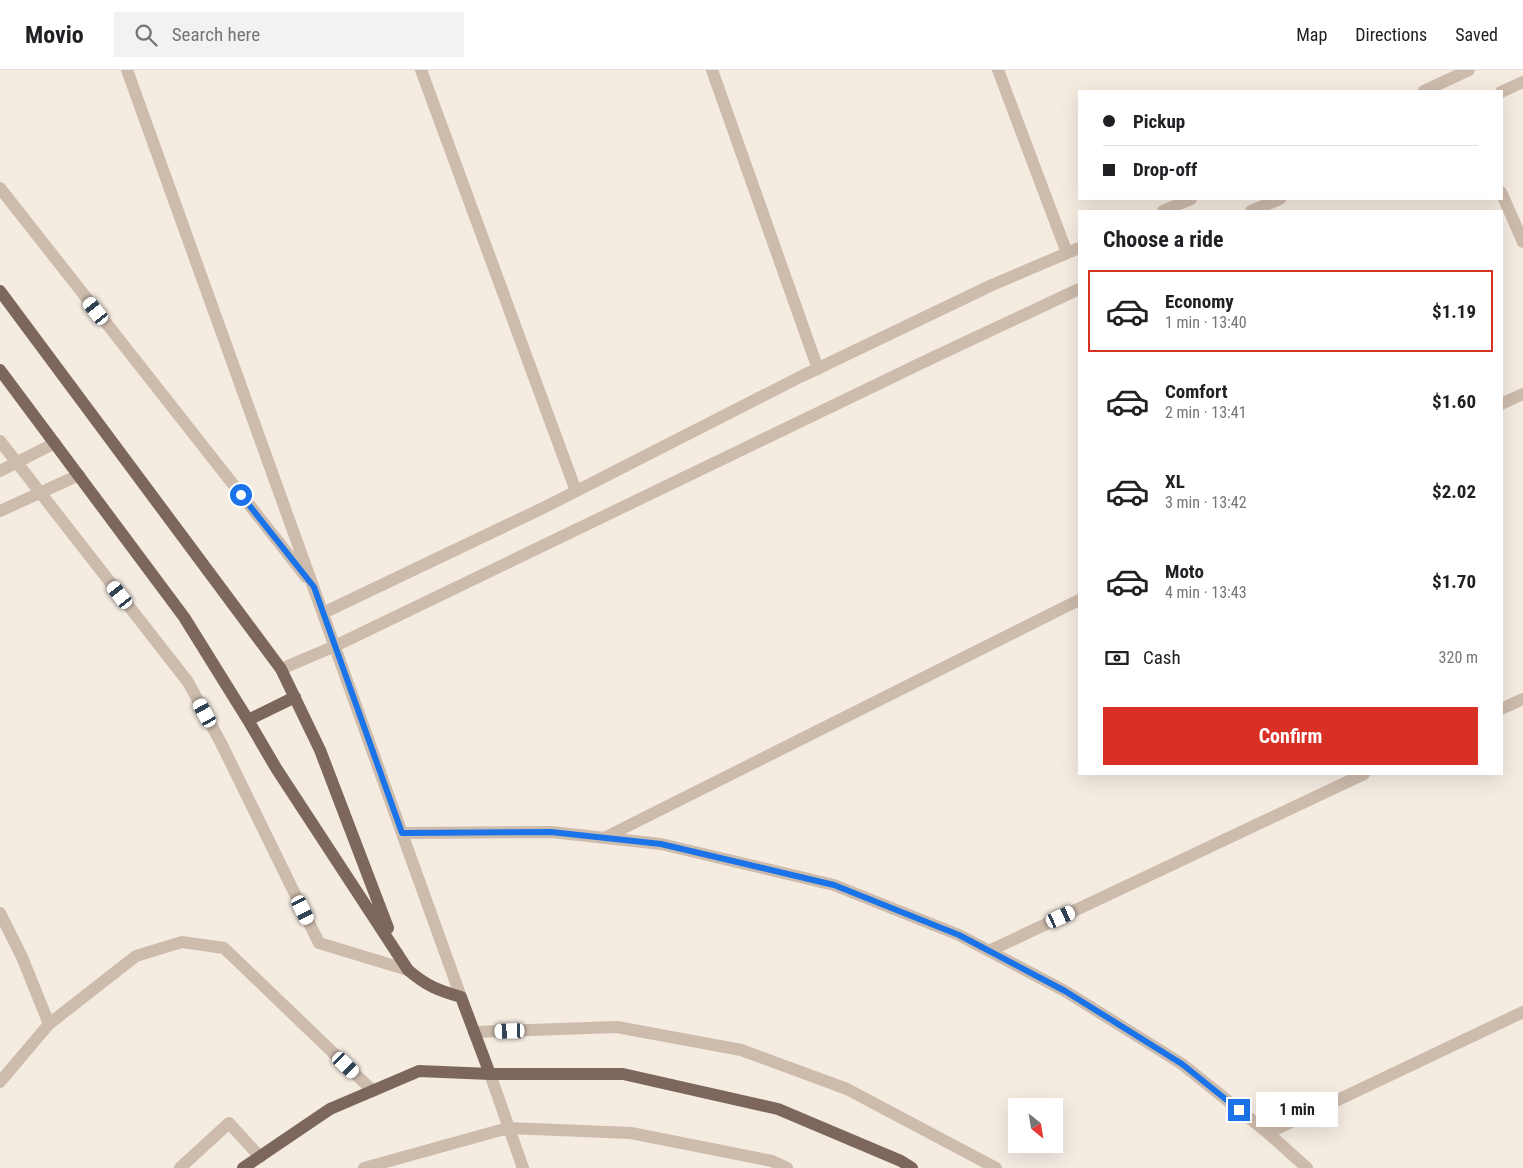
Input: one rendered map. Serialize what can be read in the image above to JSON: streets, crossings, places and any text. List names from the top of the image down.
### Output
{
  "north": "bottom right",
  "page": {
    "header": "Movio",
    "search": "Search here",
    "nav": ["Map", "Directions", "Saved"],
    "banner": ["Pickup", "Drop-off"],
    "heading": "Choose a ride",
    "list": [
      {
        "name": "Economy",
        "note": "1 min · 13:40",
        "value": "$1.19"
      },
      {
        "name": "Comfort",
        "note": "2 min · 13:41",
        "value": "$1.60"
      },
      {
        "name": "XL",
        "note": "3 min · 13:42",
        "value": "$2.02"
      },
      {
        "name": "Moto",
        "note": "4 min · 13:43",
        "value": "$1.70"
      }
    ],
    "pay": ["Cash", "320 m"],
    "buttons": "Confirm",
    "bubble": "1 min"
  }
}
